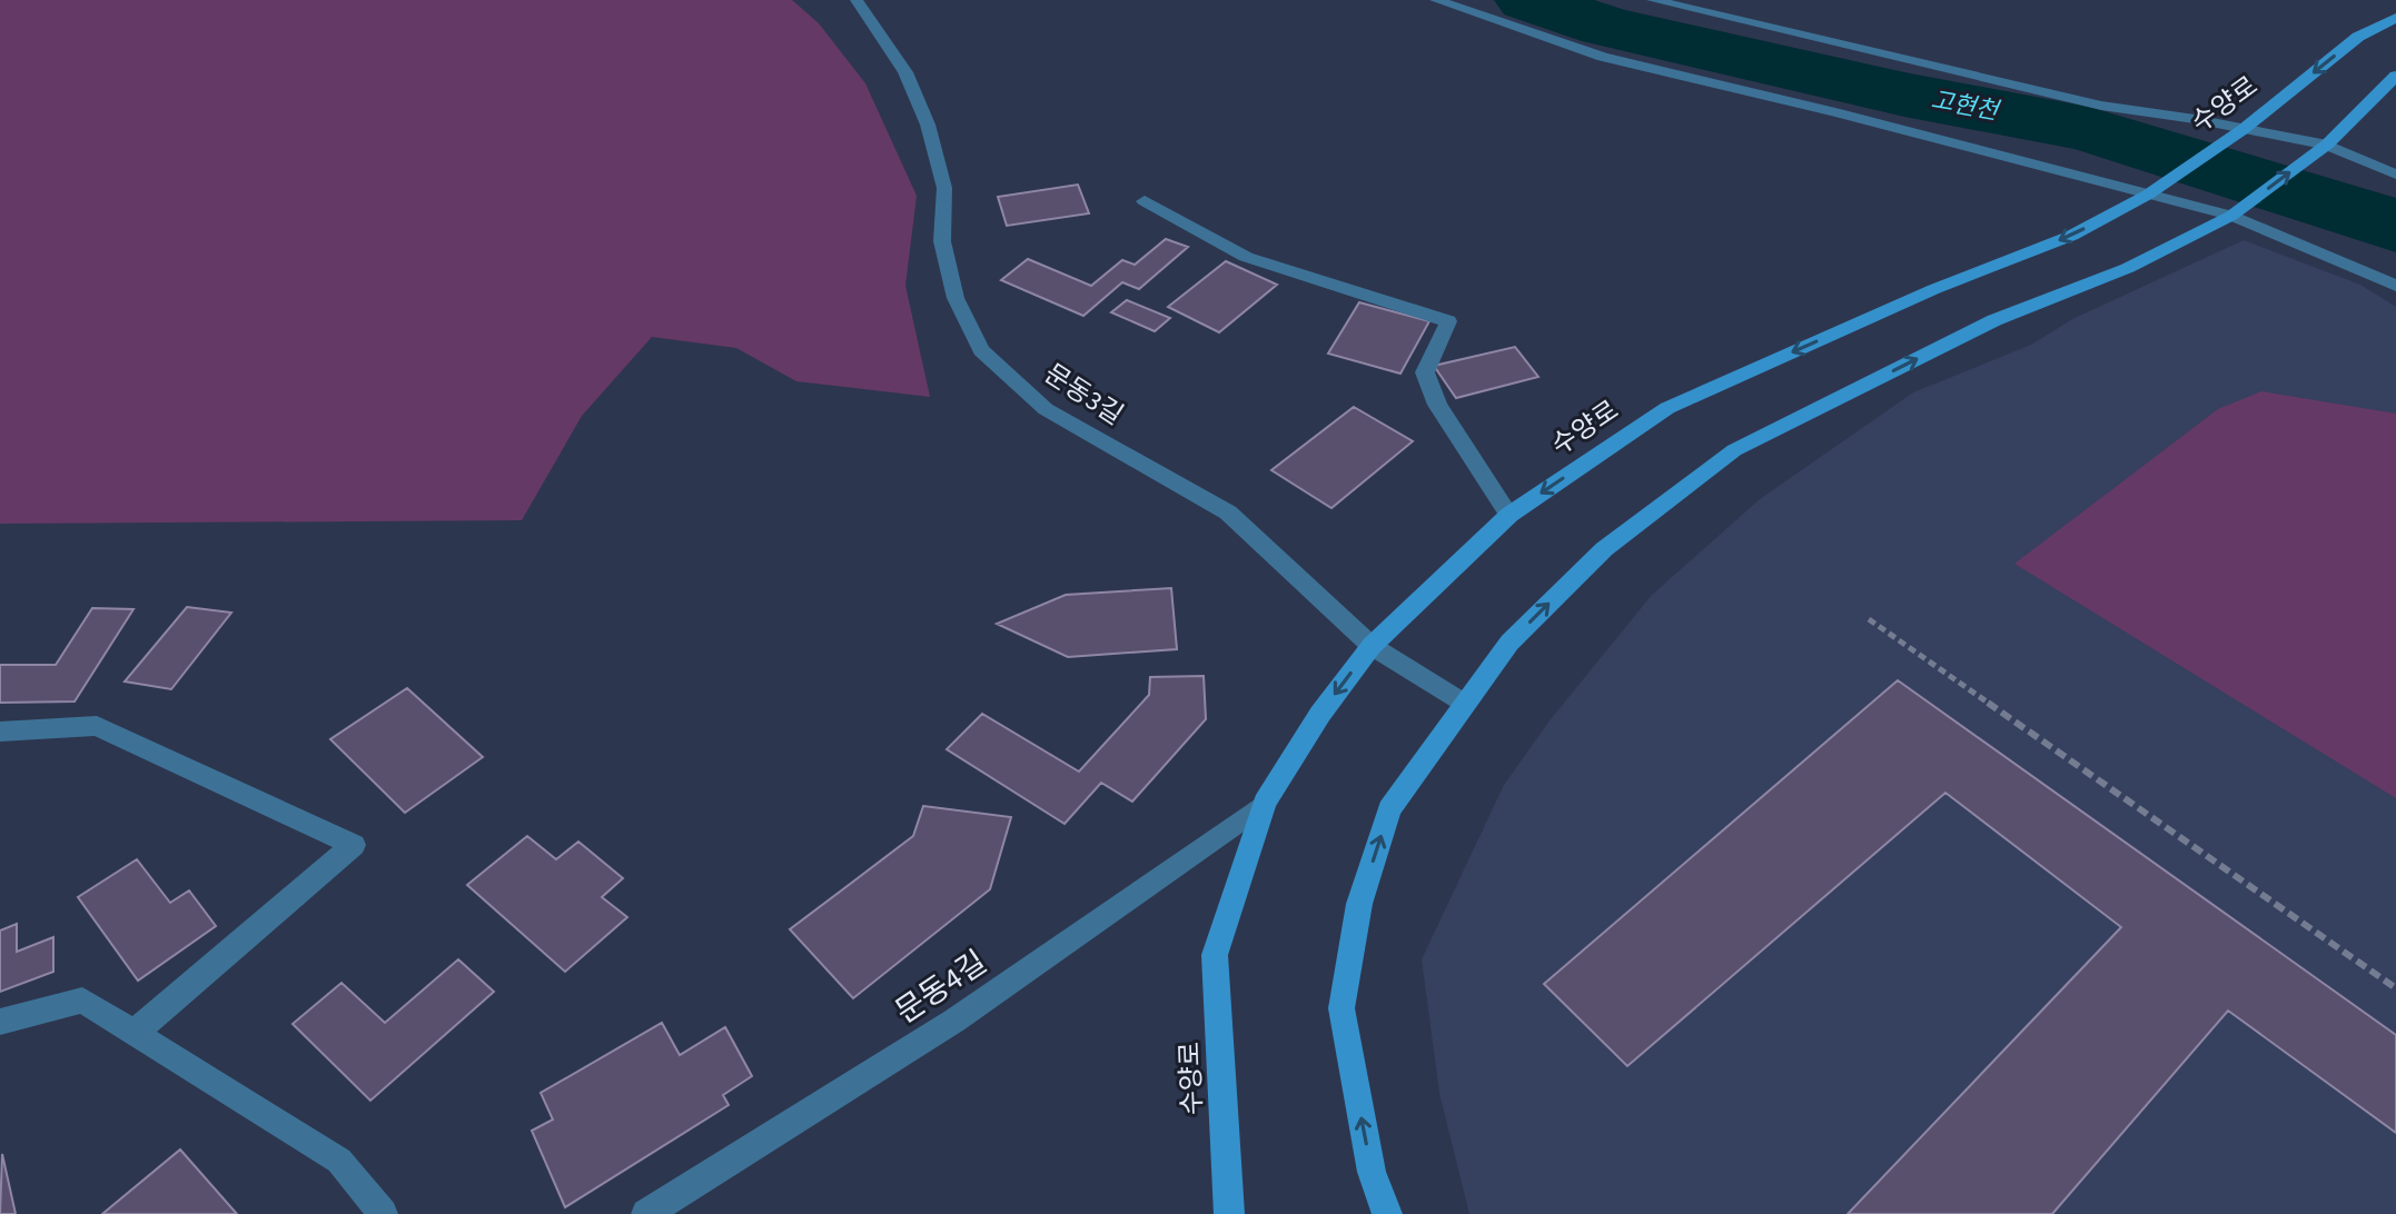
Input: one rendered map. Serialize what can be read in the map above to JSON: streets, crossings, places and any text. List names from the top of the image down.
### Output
{
  "streets": {
    "street": ["수양로", "문동3길", "문동4길"]
  },
  "crossings": [
    ["수양로", "문동3길"],
    ["수양로", "문동4길"]
  ],
  "water": ["고현천"]
}
